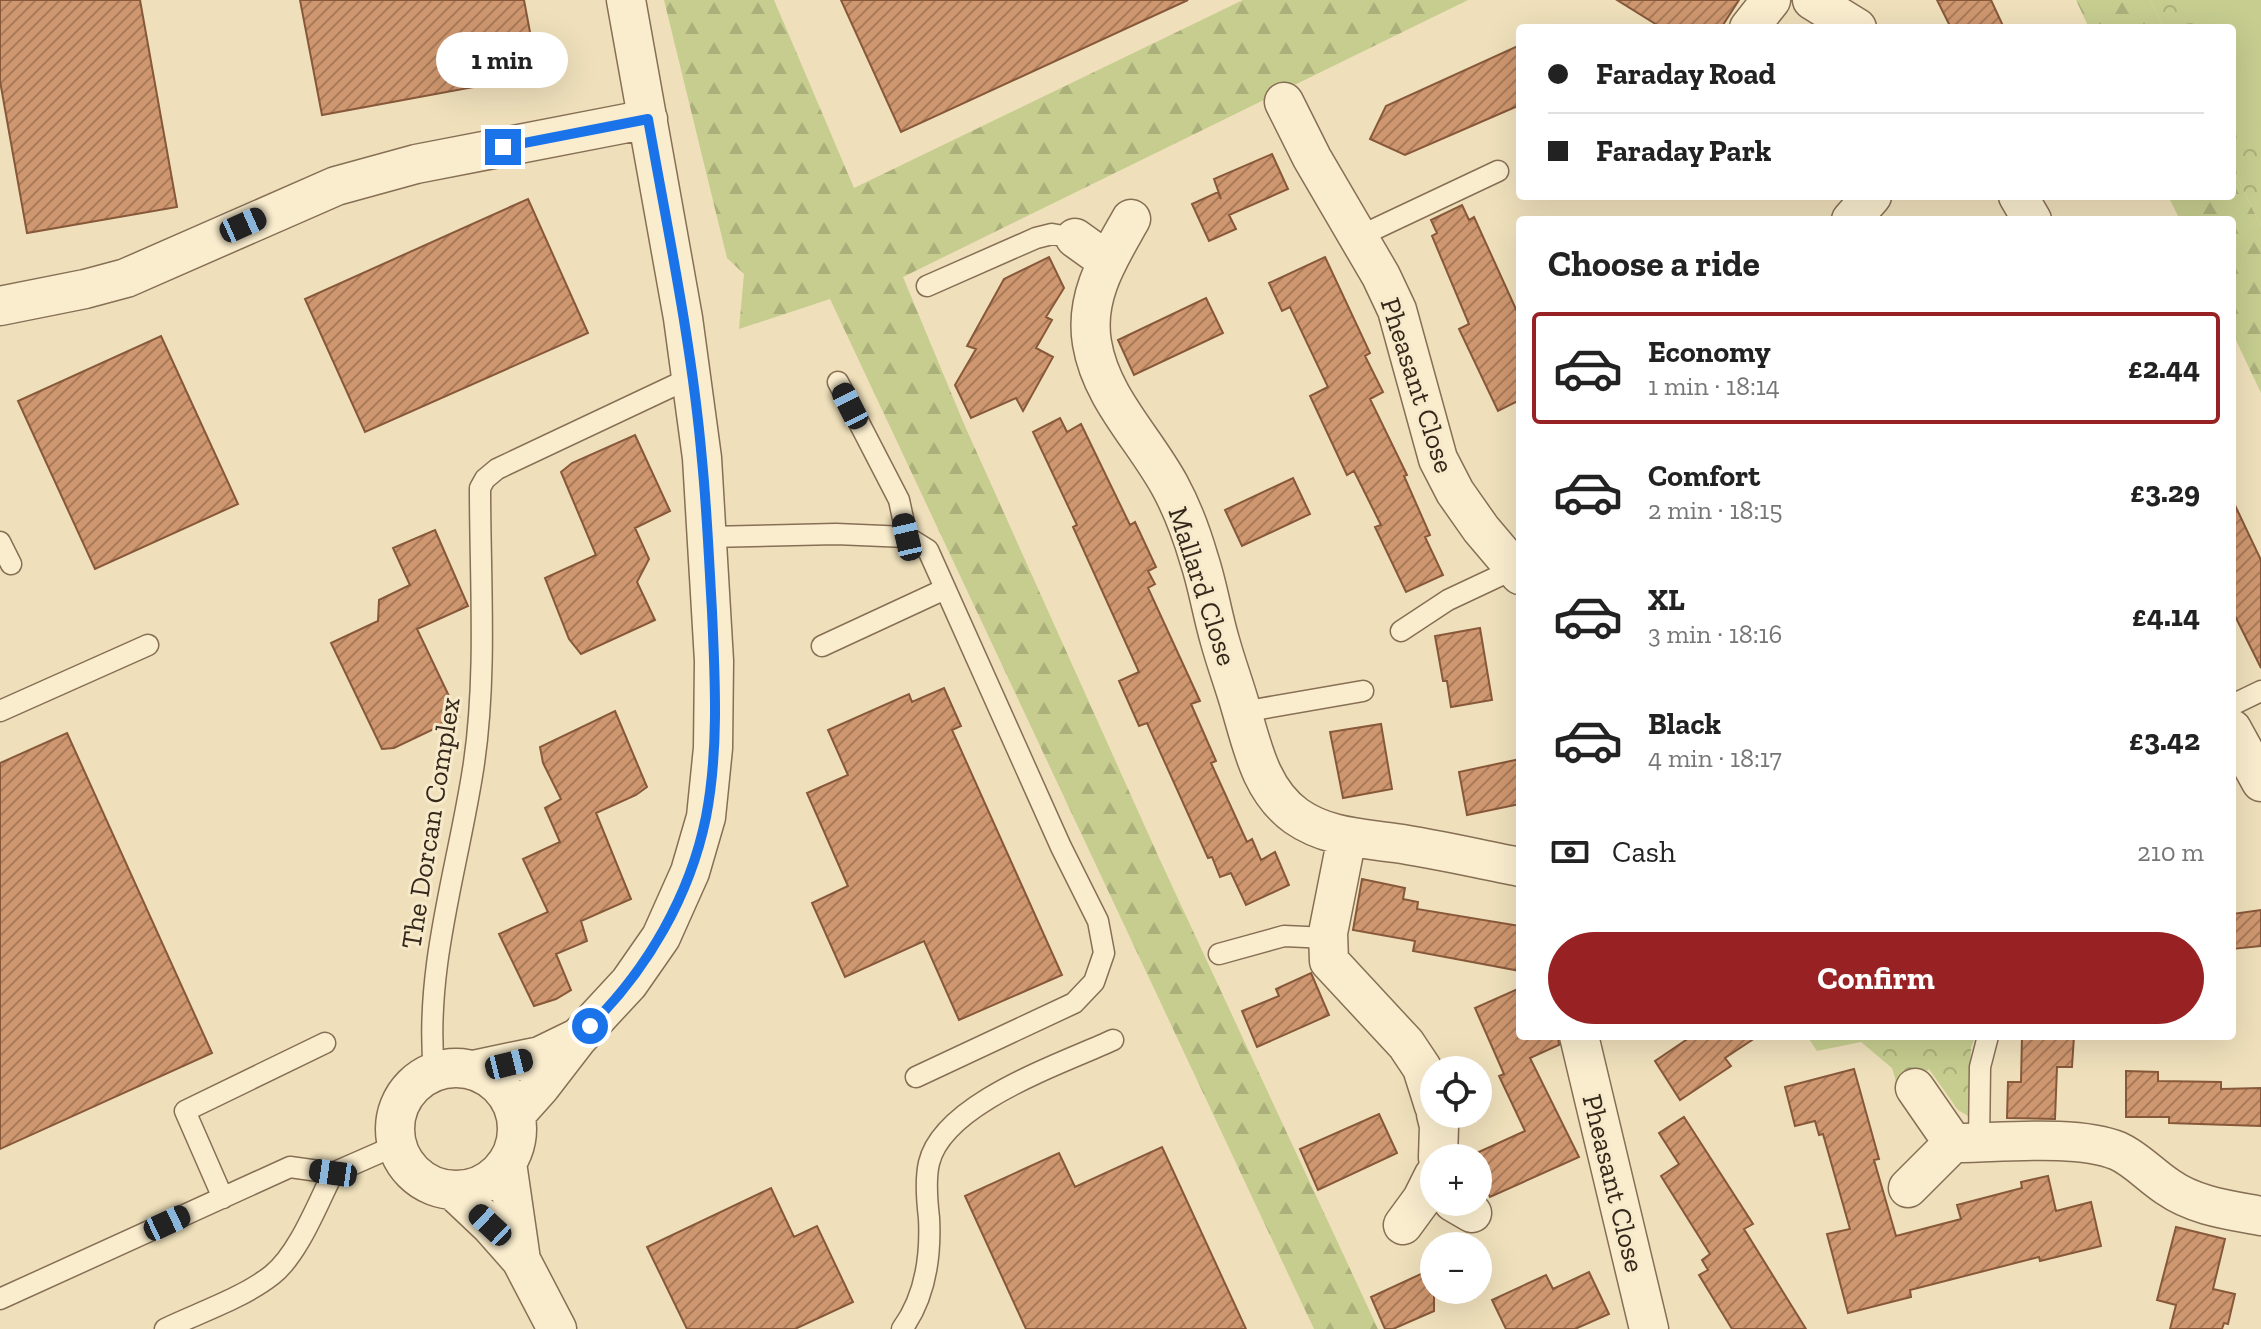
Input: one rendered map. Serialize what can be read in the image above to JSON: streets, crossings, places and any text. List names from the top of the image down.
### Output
{
  "streets": {
    "street": ["Pheasant Close", "Mallard Close"],
    "lane": ["The Dorcan Complex"]
  },
  "page": {
    "banner": ["Faraday Road", "Faraday Park"],
    "bubble": "1 min",
    "heading": "Choose a ride",
    "list": [
      {
        "name": "Economy",
        "note": "1 min · 18:14",
        "value": "£2.44"
      },
      {
        "name": "Comfort",
        "note": "2 min · 18:15",
        "value": "£3.29"
      },
      {
        "name": "XL",
        "note": "3 min · 18:16",
        "value": "£4.14"
      },
      {
        "name": "Black",
        "note": "4 min · 18:17",
        "value": "£3.42"
      }
    ],
    "pay": ["Cash", "210 m"],
    "buttons": "Confirm",
    "map_buttons": ["+", "−"]
  }
}
